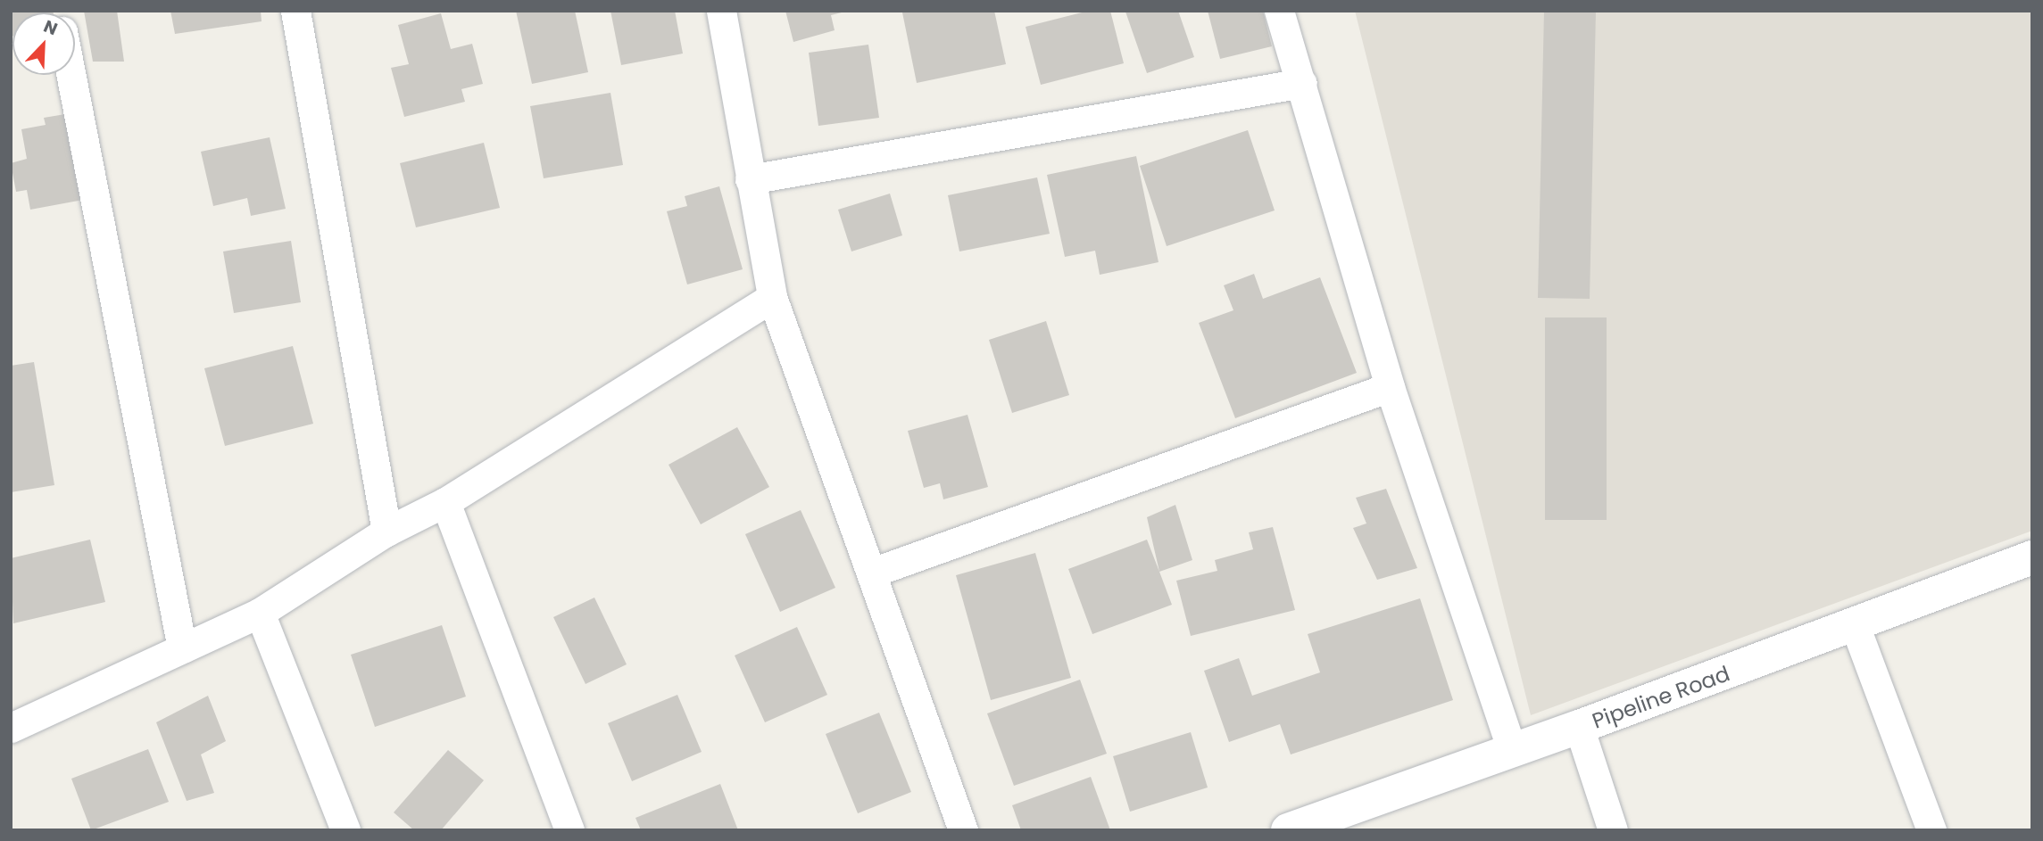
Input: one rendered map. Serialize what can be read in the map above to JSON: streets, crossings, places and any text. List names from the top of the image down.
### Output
{
  "streets": {
    "street": ["Pipeline Road"]
  },
  "north": "top right"
}
